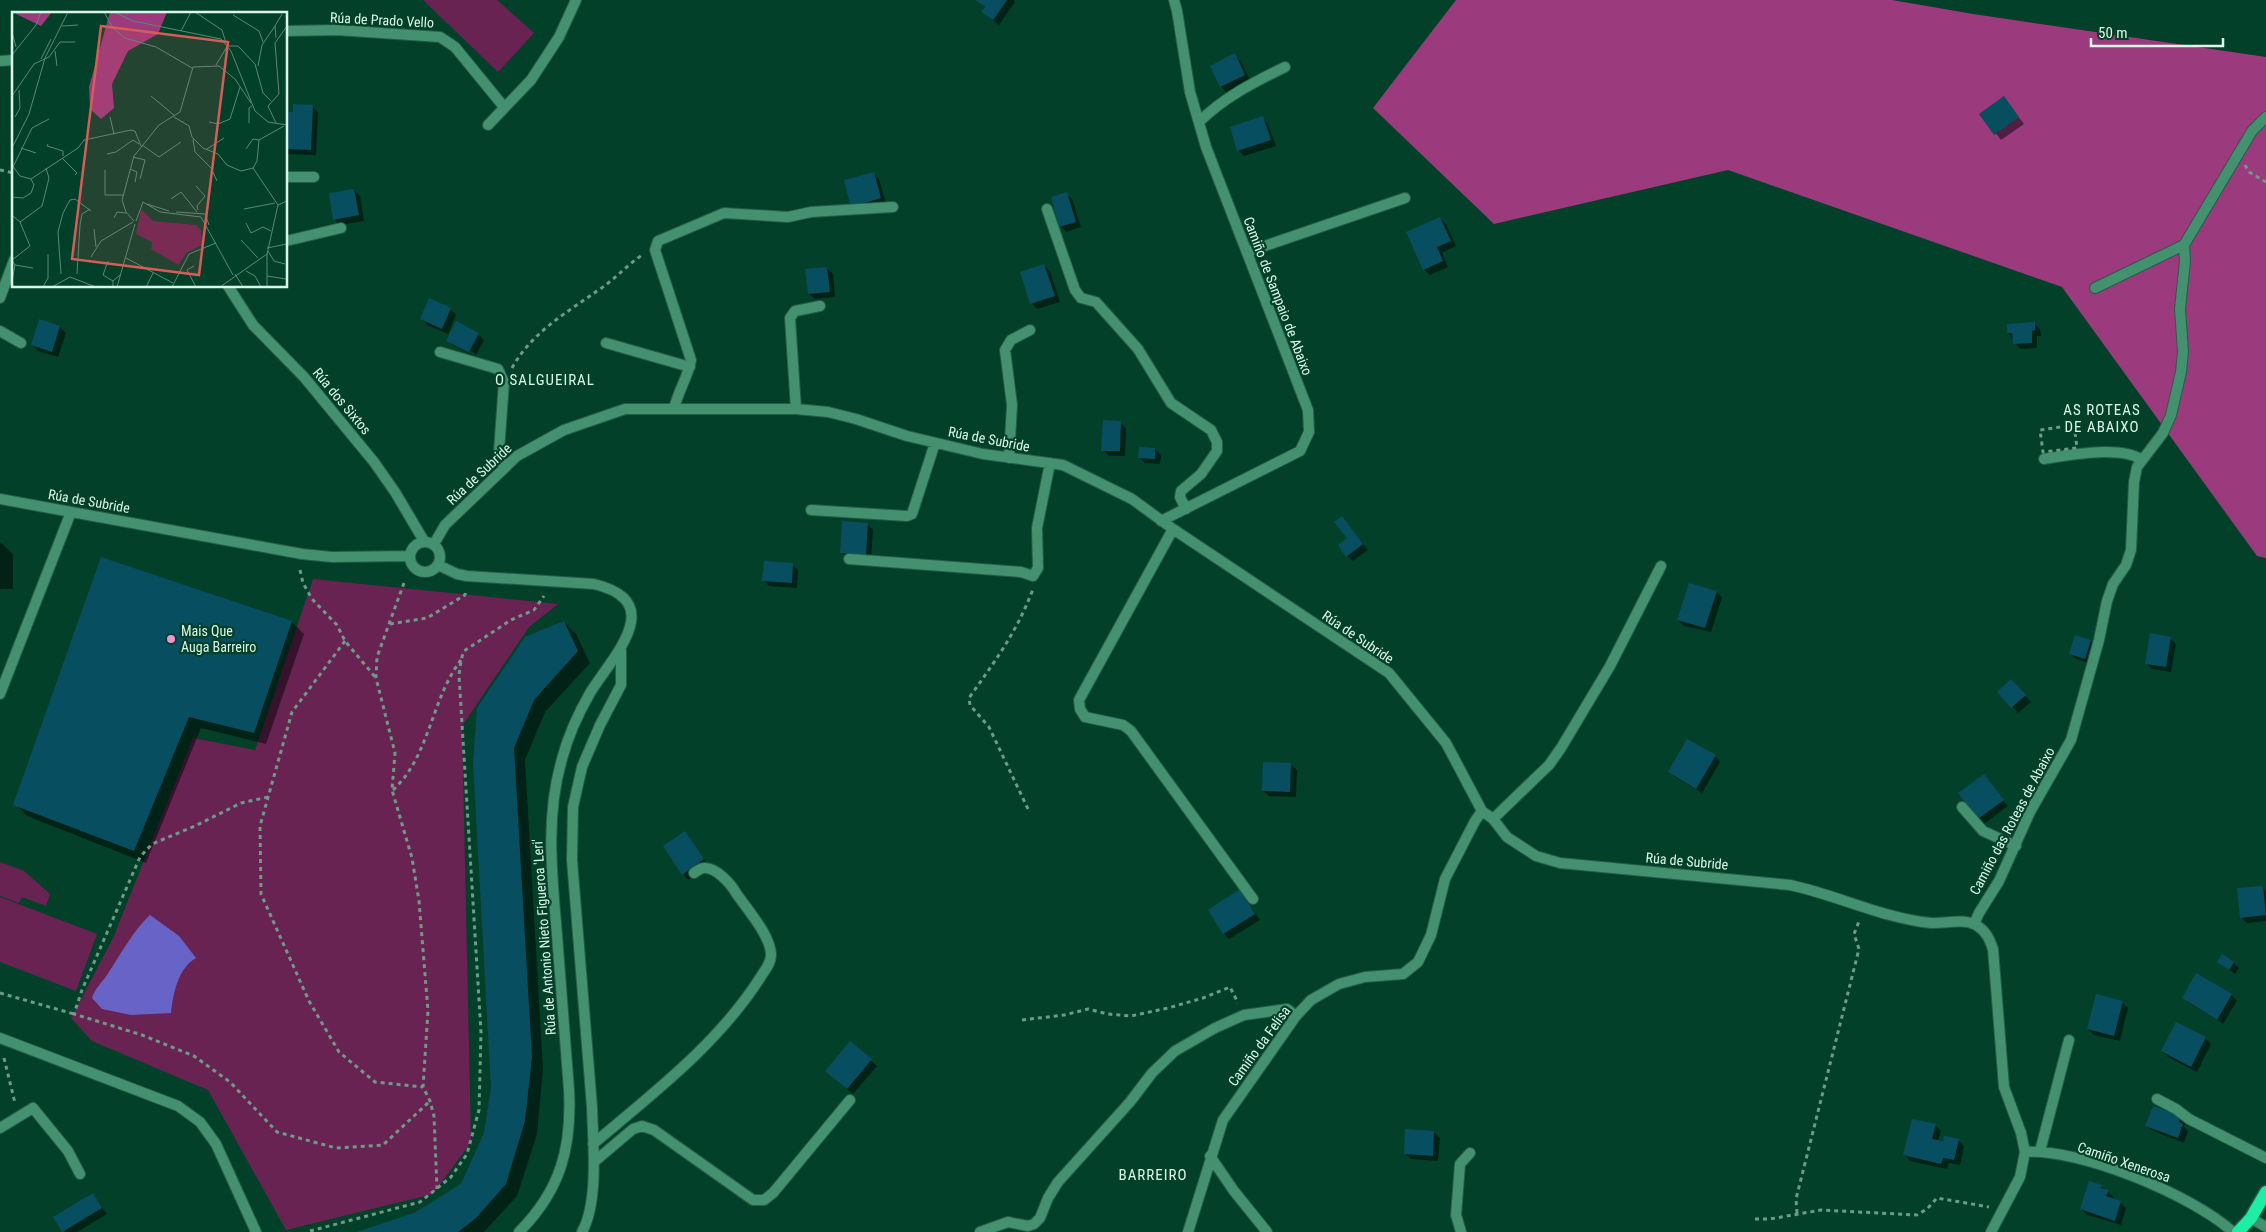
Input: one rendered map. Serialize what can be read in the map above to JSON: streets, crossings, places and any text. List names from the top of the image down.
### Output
{
  "streets": {
    "street": [
      "Rúa de Prado Vello",
      "Camiño de Sampaio de Abaixo",
      "Rúa dos Sixtos",
      "Rúa de Subride",
      "Camiño das Roteas de Abaixo",
      "Rúa de Antonio Nieto Figueroa 'Leri'",
      "Camiño da Felisa",
      "Camiño Xenerosa"
    ]
  },
  "crossings": [
    ["Camiño de Sampaio de Abaixo", "Rúa de Subride"],
    ["Rúa dos Sixtos", "Rúa de Subride"],
    ["Rúa dos Sixtos", "Rúa de Antonio Nieto Figueroa 'Leri'"],
    ["Rúa de Subride", "Camiño das Roteas de Abaixo"],
    ["Rúa de Subride", "Rúa de Antonio Nieto Figueroa 'Leri'"],
    ["Rúa de Subride", "Camiño da Felisa"]
  ],
  "districts": ["O SALGUEIRAL", "AS ROTEAS DE ABAIXO", "BARREIRO"],
  "places": ["Mais Que Auga Barreiro"],
  "scale_bar": "50 m"
}
